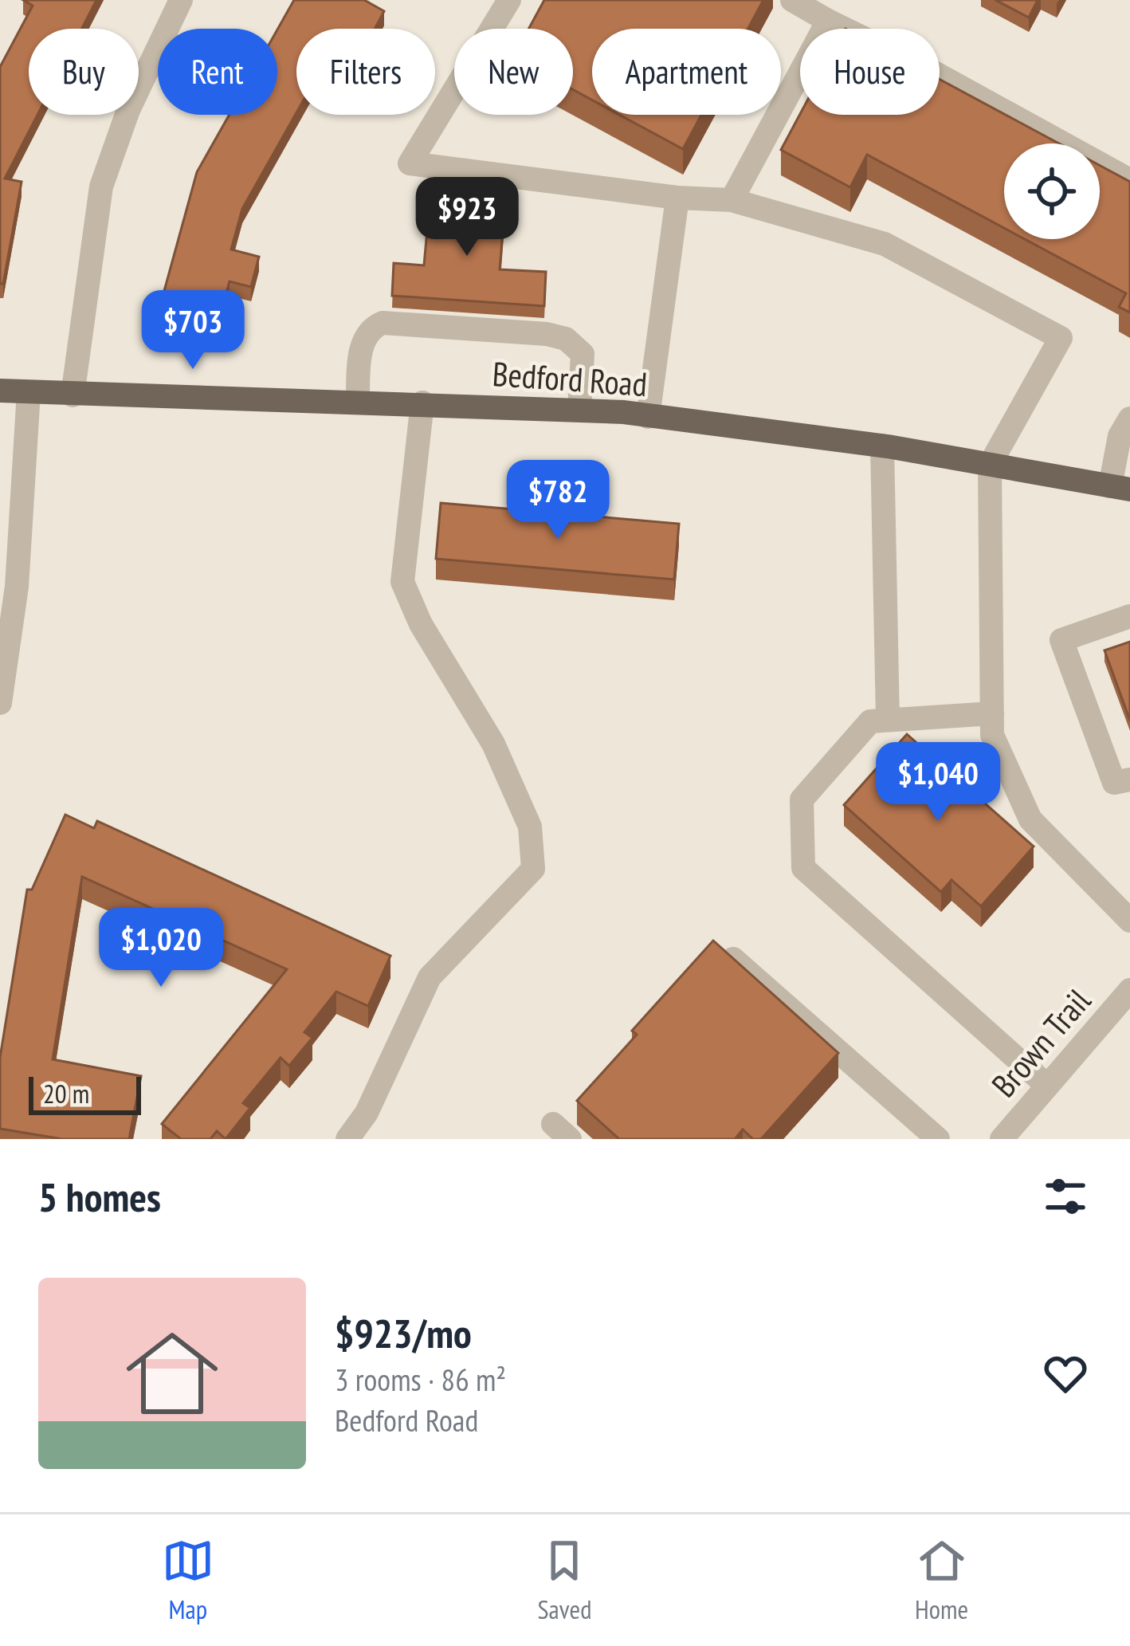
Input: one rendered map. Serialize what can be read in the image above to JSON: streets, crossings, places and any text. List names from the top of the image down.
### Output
{
  "streets": {
    "main road": ["Bedford Road"],
    "street": ["Brown Trail"]
  },
  "scale_bar": "20 m",
  "page": {
    "chip": [
      "Buy",
      "Rent",
      "Filters",
      "New",
      "Apartment",
      "House"
    ],
    "price": [
      "$923",
      "$703",
      "$782",
      "$1,040",
      "$1,020"
    ],
    "scale": "20 m",
    "heading": "5 homes",
    "list": [
      {
        "name": "$923/mo",
        "note": "3 rooms · 86 m² · Bedford Road"
      }
    ],
    "tabs": ["Map", "Saved", "Home"]
  }
}
